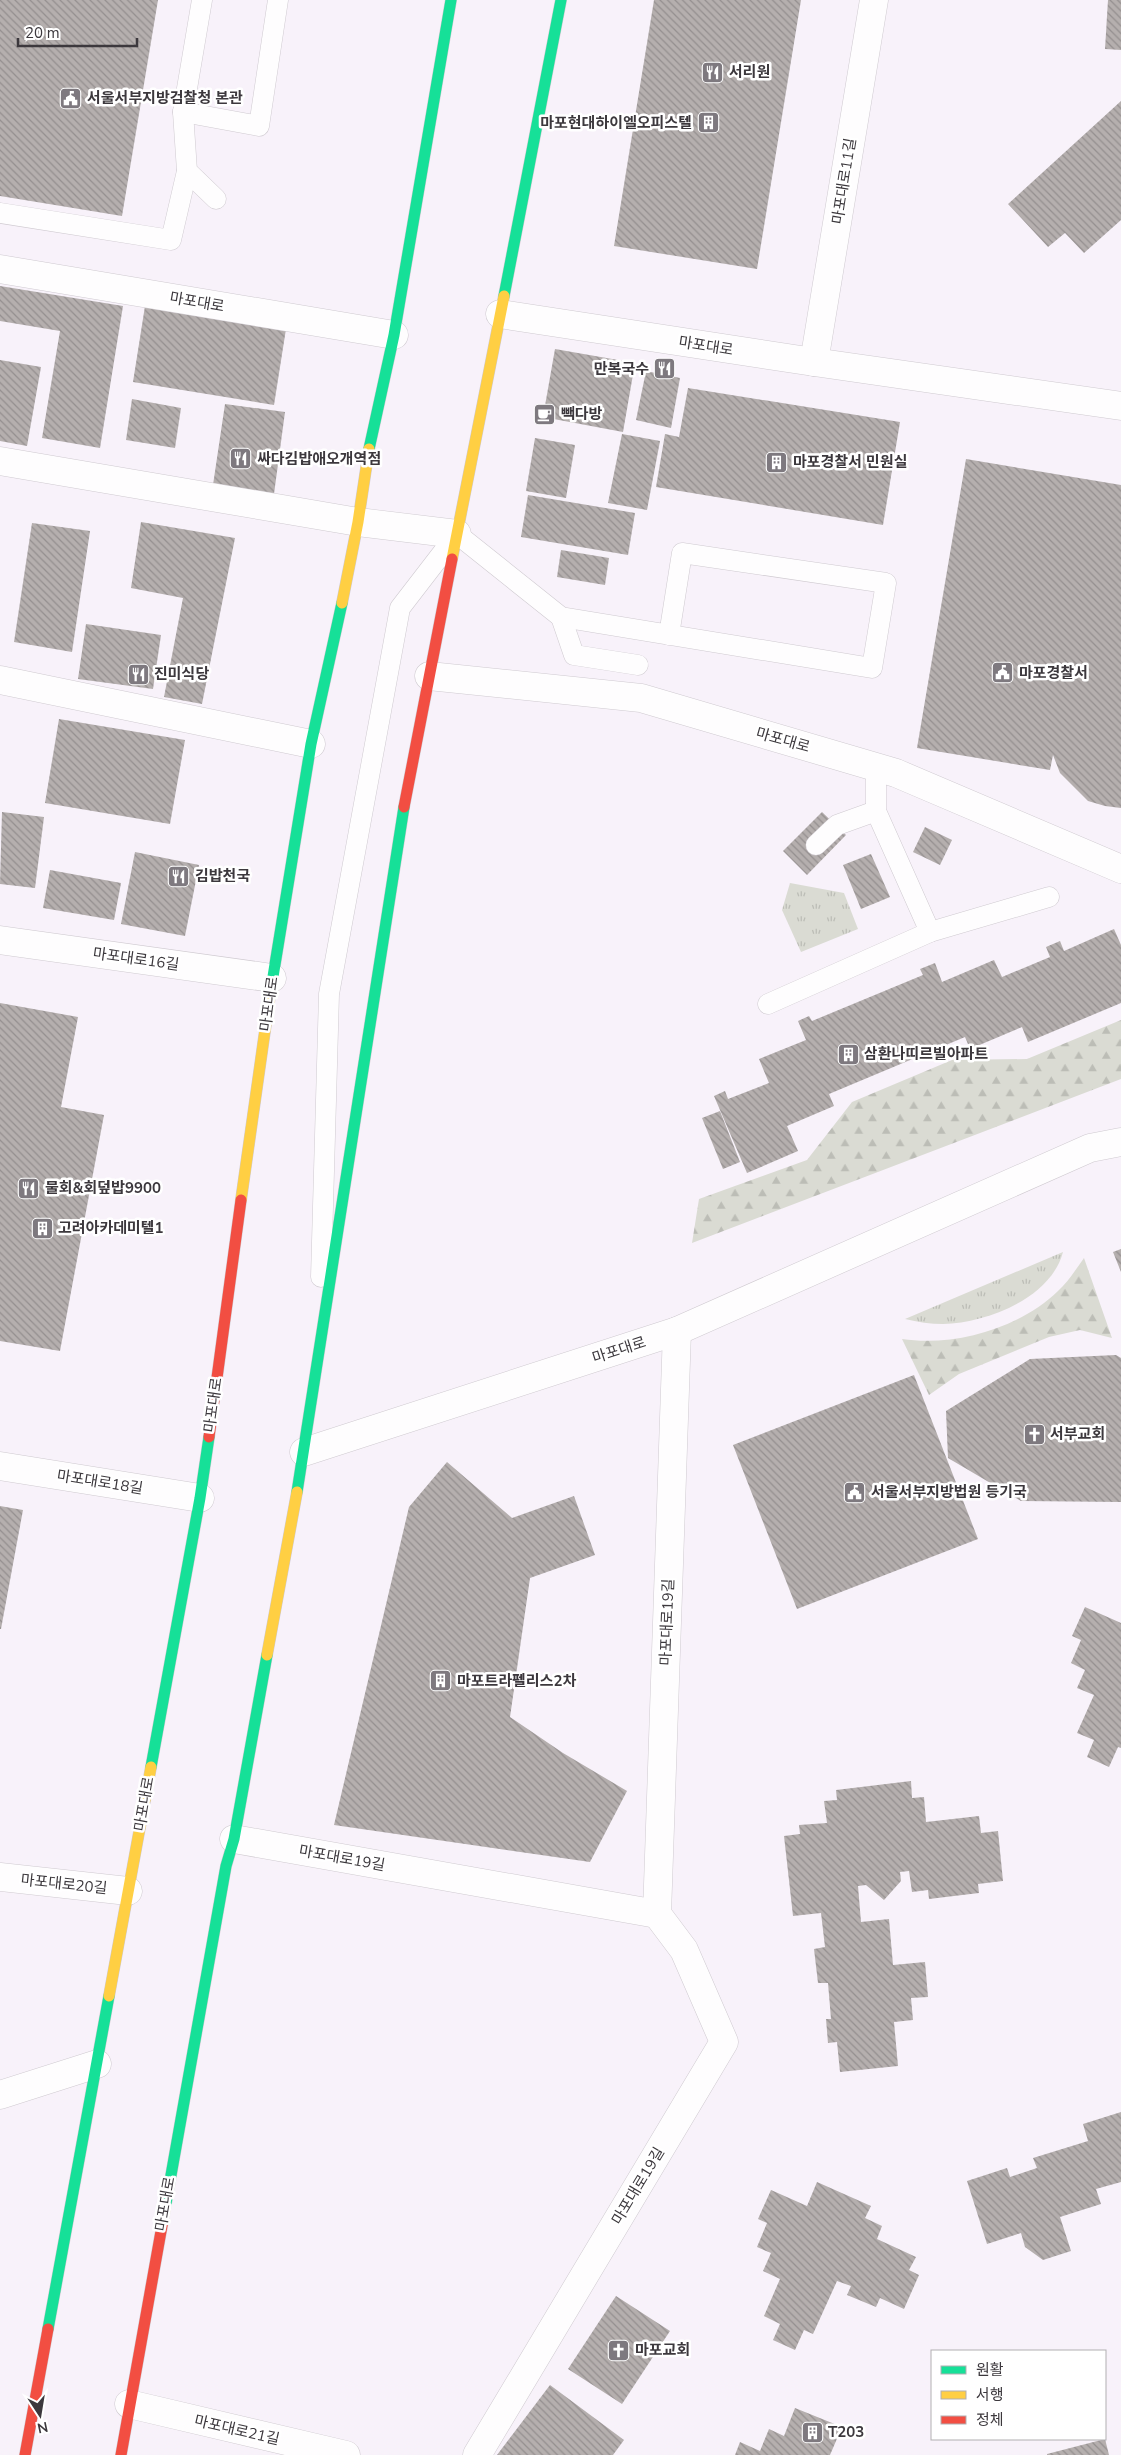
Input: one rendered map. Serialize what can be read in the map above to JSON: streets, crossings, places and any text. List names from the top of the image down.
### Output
{
  "streets": {
    "main road": ["마포대로"],
    "street": [
      "마포대로11길",
      "마포대로16길",
      "마포대로18길",
      "마포대로19길",
      "마포대로20길",
      "마포대로21길"
    ]
  },
  "crossings": [
    ["마포대로11길", "마포대로"],
    ["마포대로", "마포대로16길"],
    ["마포대로", "마포대로18길"],
    ["마포대로", "마포대로19길"],
    ["마포대로", "마포대로20길"],
    ["마포대로", "마포대로21길"]
  ],
  "places": {
    "restaurant": [
      "서리원",
      "만복국수",
      "싸다김밥애오개역점",
      "진미식당",
      "김밥천국",
      "물회&회덮밥9900"
    ],
    "public building": ["서울서부지방검찰청 본관", "마포경찰서", "서울서부지방법원 등기국"],
    "building": [
      "마포현대하이엘오피스텔",
      "마포경찰서 민원실",
      "삼환나띠르빌아파트",
      "고려아카데미텔1",
      "마포트라펠리스2차",
      "T203"
    ],
    "cafe": ["빽다방"],
    "church": ["서부교회", "마포교회"]
  },
  "legend": ["원활", "서행", "정체"],
  "scale_bar": "20 m",
  "north": "bottom"
}
